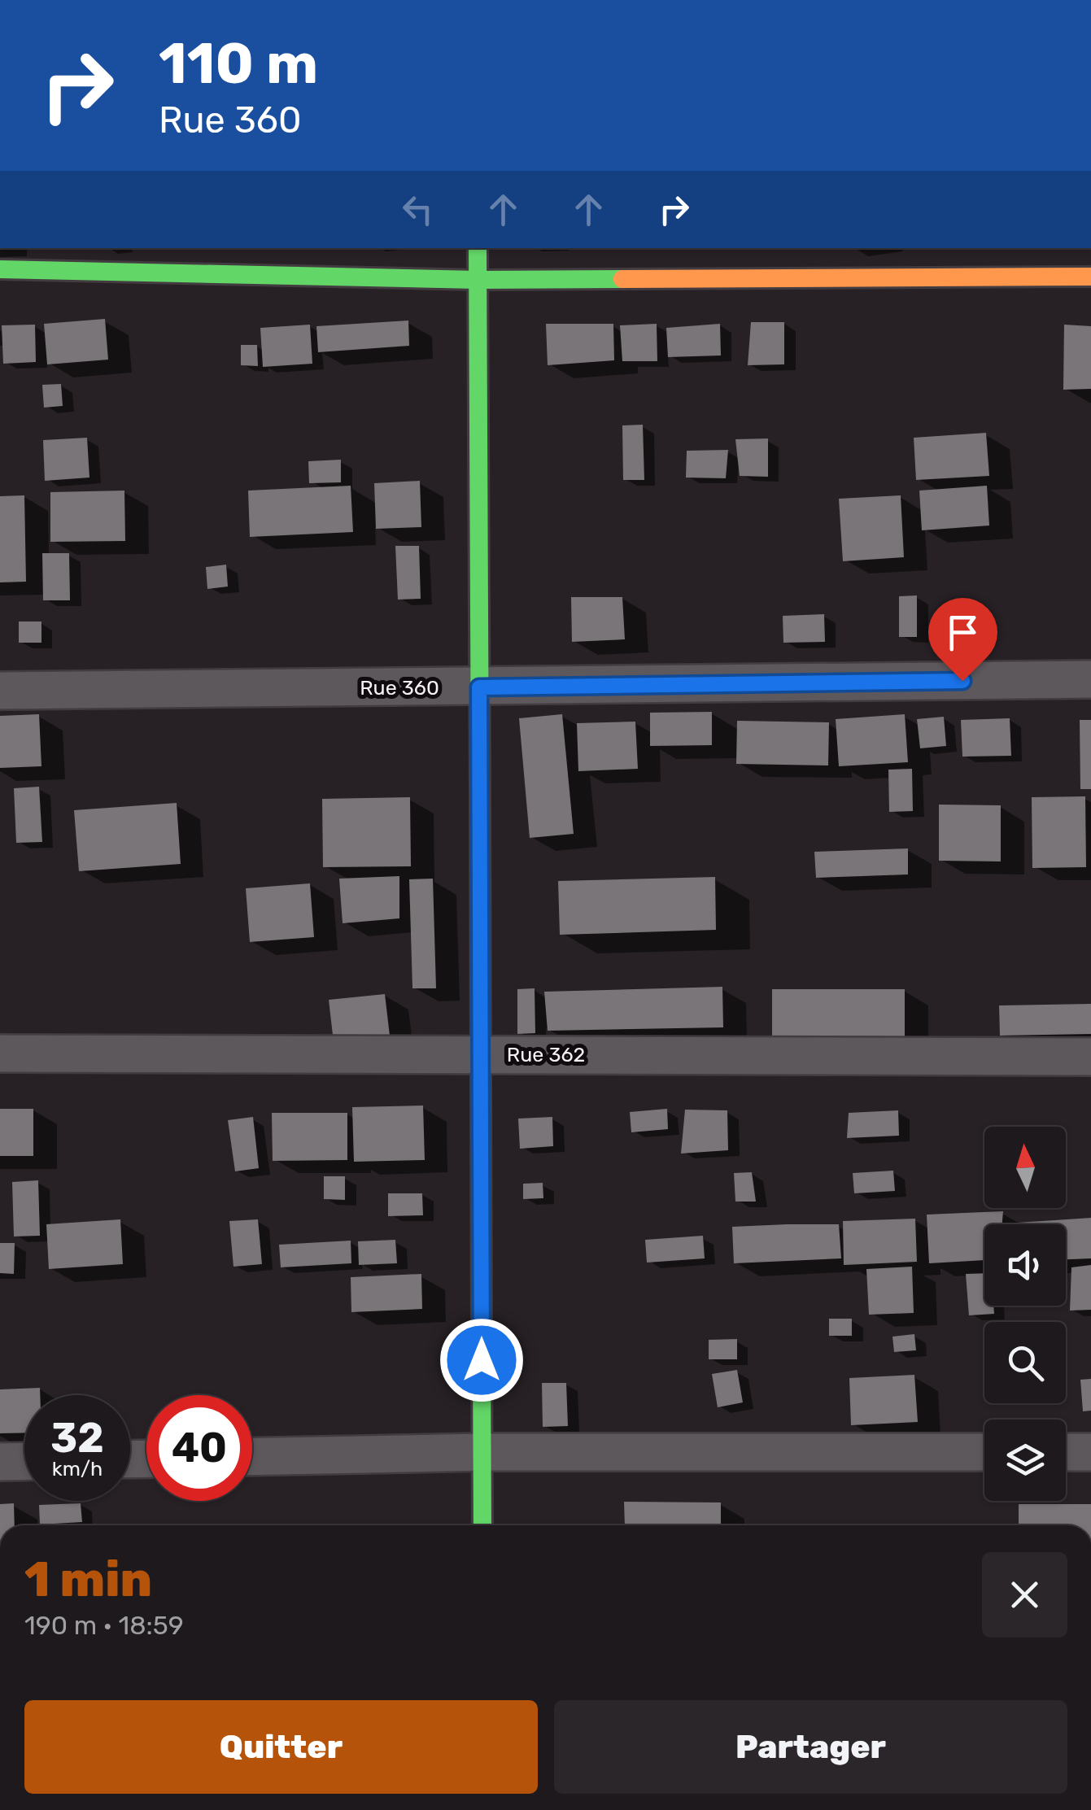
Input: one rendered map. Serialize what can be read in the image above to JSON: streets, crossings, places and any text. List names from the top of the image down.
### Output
{
  "streets": {
    "street": ["Rue 360", "Rue 362"]
  },
  "north": "top",
  "page": {
    "turn": ["110 m", "Rue 360"],
    "speed": "32 km/h",
    "limit": "40",
    "heading": ["1 min", "190 m · 18:59"],
    "buttons": ["Quitter", "Partager"]
  }
}
